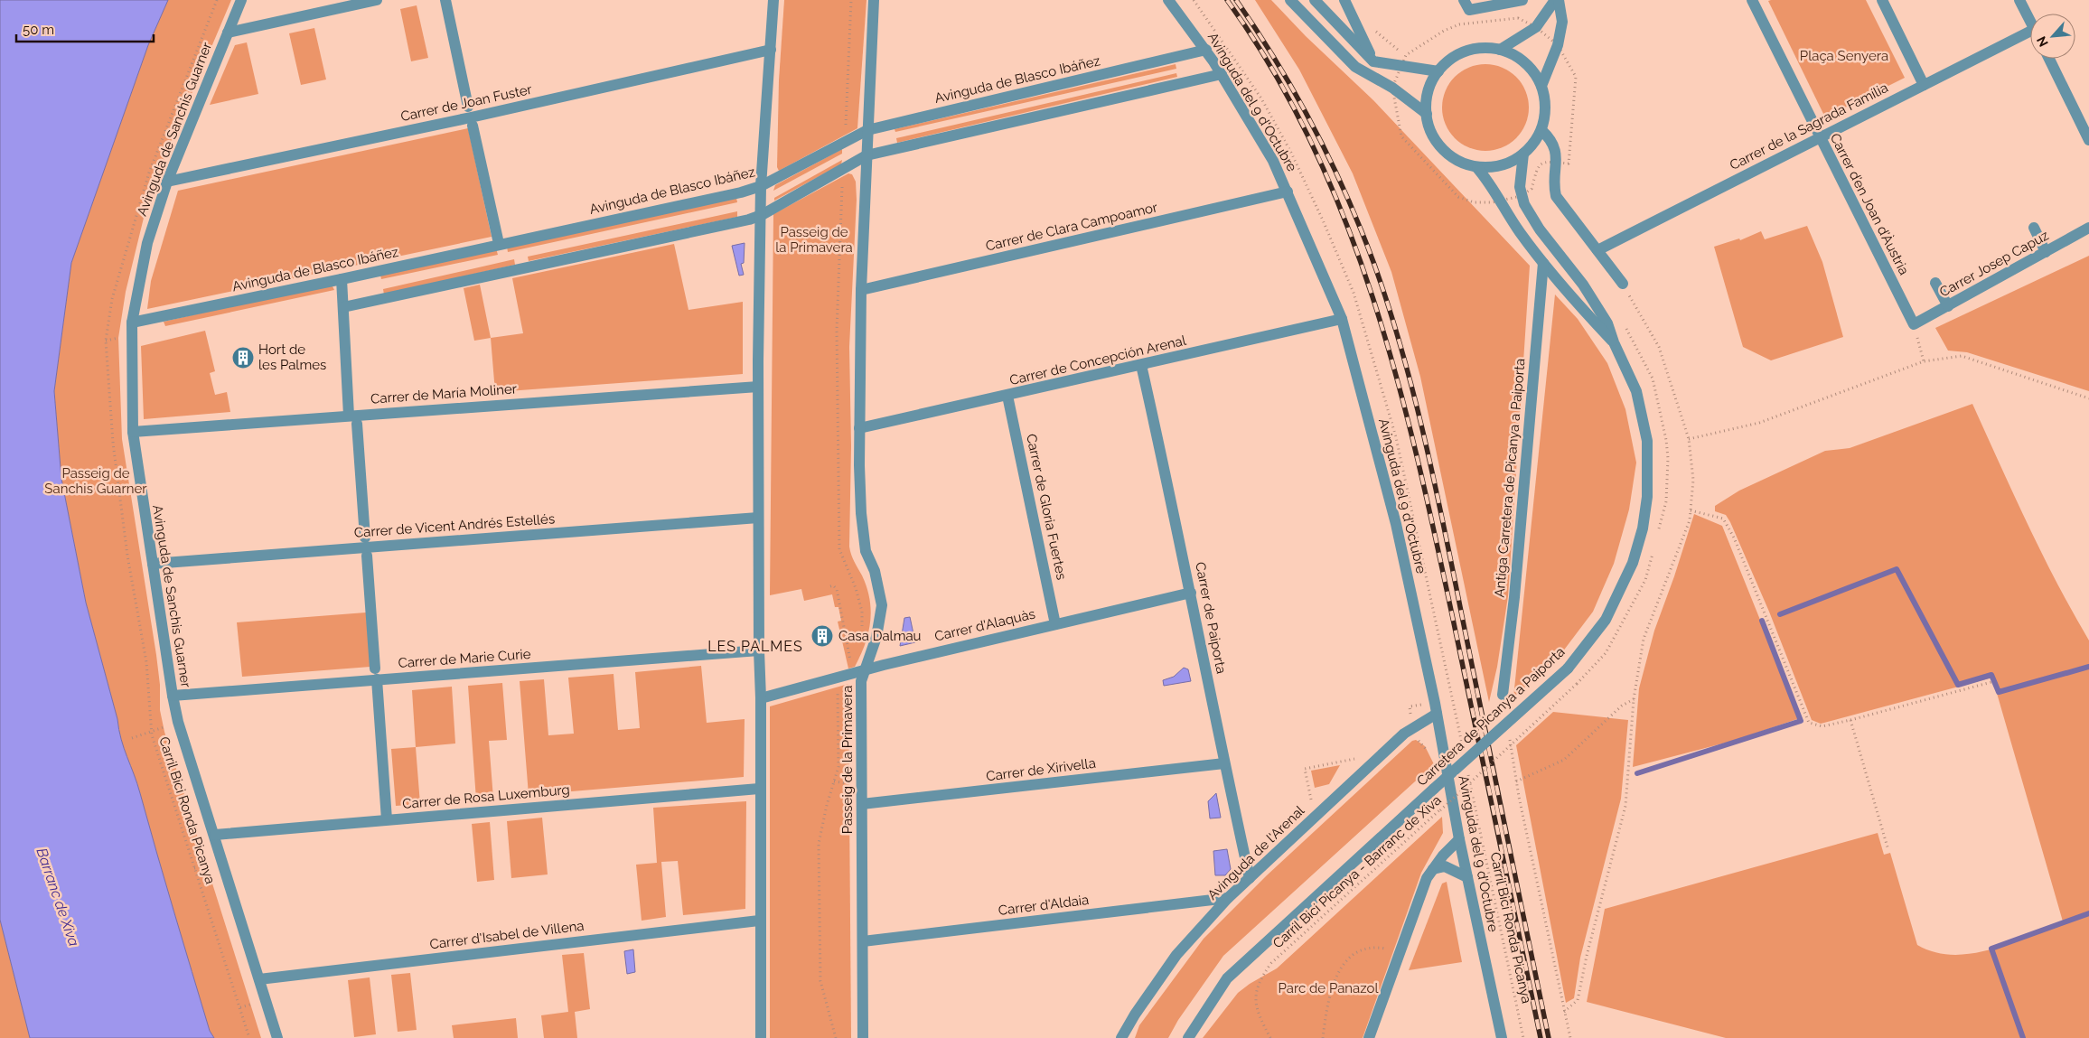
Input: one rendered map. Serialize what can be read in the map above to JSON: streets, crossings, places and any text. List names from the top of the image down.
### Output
{
  "streets": {
    "street": [
      "Avinguda de Blasco Ibáñez",
      "Avinguda del 9 d'Octubre",
      "Carrer de Joan Fuster",
      "Carrer de la Sagrada Família",
      "Avinguda de Sanchis Guarner",
      "Carrer d’en Joan d’Àustria",
      "Carrer de Clara Campoamor",
      "Carrer Josep Capuz",
      "Carrer de Concepción Arenal",
      "Carrer de María Moliner",
      "Antiga Carretera de Picanya a Paiporta",
      "Carrer de Gloria Fuertes",
      "Carrer de Vicent Andrés Estellés",
      "Carrer de Paiporta",
      "Carrer d'Alaquàs",
      "Carrer de Marie Curie",
      "Carretera de Picanya a Paiporta",
      "Passeig de la Primavera",
      "Carrer de Xirivella",
      "Carrer de Rosa Luxemburg",
      "Avinguda de l'Arenal",
      "Carrer d'Aldaia",
      "Carrer d'Isabel de Villena"
    ],
    "path": ["Carril Bici Ronda Picanya", "Carril Bici Picanya - Barranc de Xiva"]
  },
  "crossings": [
    ["Avinguda de Blasco Ibáñez", "Avinguda del 9 d'Octubre"],
    ["Avinguda de Blasco Ibáñez", "Avinguda de Sanchis Guarner"],
    ["Avinguda de Blasco Ibáñez", "Passeig de la Primavera"],
    ["Avinguda del 9 d'Octubre", "Carrer de Clara Campoamor"],
    ["Avinguda del 9 d'Octubre", "Carrer de Concepción Arenal"],
    ["Avinguda del 9 d'Octubre", "Avinguda de l'Arenal"],
    ["Carrer de Joan Fuster", "Avinguda de Sanchis Guarner"],
    ["Carrer de la Sagrada Família", "Carrer d’en Joan d’Àustria"],
    ["Avinguda de Sanchis Guarner", "Carrer de María Moliner"],
    ["Avinguda de Sanchis Guarner", "Carrer de Vicent Andrés Estellés"],
    ["Avinguda de Sanchis Guarner", "Carrer de Marie Curie"],
    ["Avinguda de Sanchis Guarner", "Carrer de Rosa Luxemburg"],
    ["Avinguda de Sanchis Guarner", "Carrer d'Isabel de Villena"],
    ["Carrer d’en Joan d’Àustria", "Carrer Josep Capuz"],
    ["Carrer de Clara Campoamor", "Passeig de la Primavera"],
    ["Carrer de Concepción Arenal", "Carrer de Gloria Fuertes"],
    ["Carrer de Concepción Arenal", "Carrer de Paiporta"],
    ["Carrer de Concepción Arenal", "Passeig de la Primavera"],
    ["Antiga Carretera de Picanya a Paiporta", "Carretera de Picanya a Paiporta"],
    ["Carrer de Gloria Fuertes", "Carrer d'Alaquàs"],
    ["Carrer de Paiporta", "Carrer d'Alaquàs"],
    ["Carrer de Paiporta", "Carrer de Xirivella"],
    ["Carrer de Paiporta", "Avinguda de l'Arenal"],
    ["Carrer d'Alaquàs", "Passeig de la Primavera"],
    ["Passeig de la Primavera", "Carrer de Xirivella"],
    ["Passeig de la Primavera", "Carrer d'Aldaia"],
    ["Avinguda de l'Arenal", "Carrer d'Aldaia"]
  ],
  "districts": ["LES PALMES"],
  "water": ["Barranc de Xiva"],
  "parks": [
    "Plaça Senyera",
    "Passeig de la Primavera",
    "Passeig de Sanchis Guarner",
    "Parc de Panazol"
  ],
  "places": {
    "building": ["Hort de les Palmes", "Casa Dalmau"]
  },
  "scale_bar": "50 m",
  "north": "bottom left"
}
